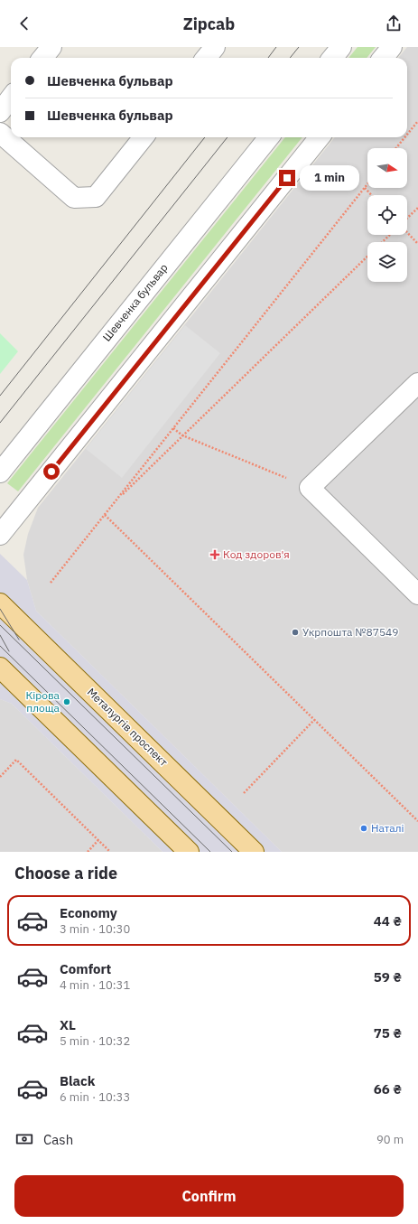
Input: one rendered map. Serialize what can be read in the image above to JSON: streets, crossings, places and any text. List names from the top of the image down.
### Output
{
  "streets": {
    "main road": ["Металургів проспект"],
    "street": ["Шевченка бульвар"]
  },
  "places": {
    "health": ["Код здоров'я"],
    "other": ["Укрпошта №87549", "Кірова площа", "Наталі"]
  },
  "north": "right",
  "page": {
    "header": "Zipcab",
    "banner": ["Шевченка бульвар", "Шевченка бульвар"],
    "bubble": "1 min",
    "heading": "Choose a ride",
    "list": [
      {
        "name": "Economy",
        "note": "3 min · 10:30",
        "value": "44 ₴"
      },
      {
        "name": "Comfort",
        "note": "4 min · 10:31",
        "value": "59 ₴"
      },
      {
        "name": "XL",
        "note": "5 min · 10:32",
        "value": "75 ₴"
      },
      {
        "name": "Black",
        "note": "6 min · 10:33",
        "value": "66 ₴"
      }
    ],
    "pay": ["Cash", "90 m"],
    "buttons": "Confirm"
  }
}
